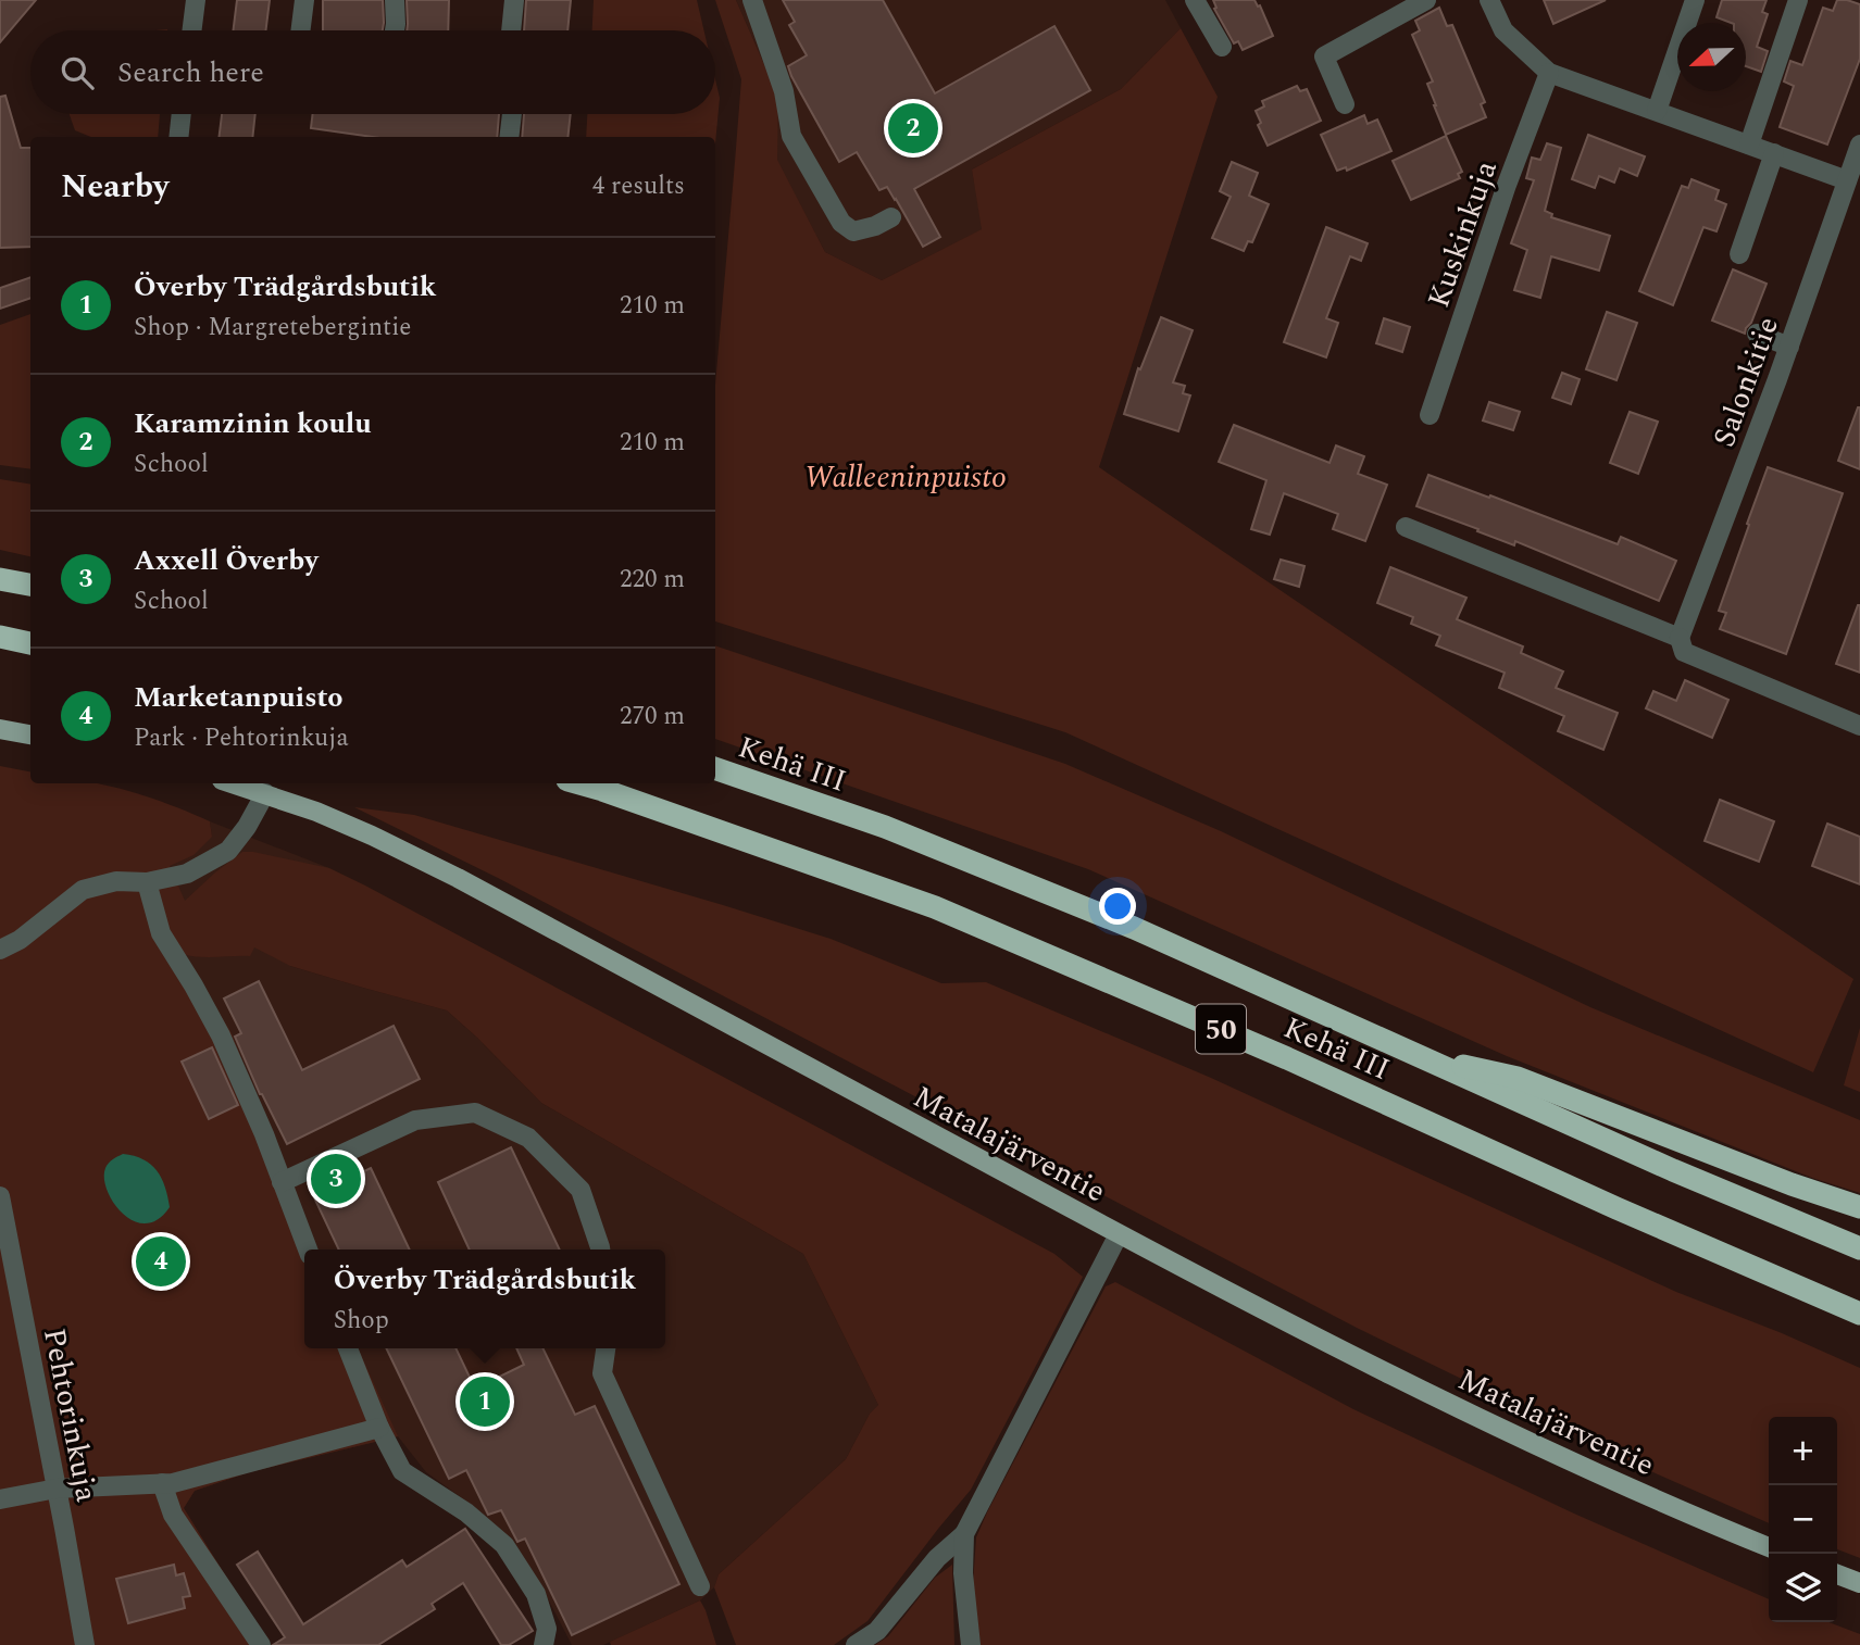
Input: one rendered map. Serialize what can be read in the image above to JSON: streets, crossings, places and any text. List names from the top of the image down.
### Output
{
  "streets": {
    "highway": ["Kehä III", "50"],
    "main road": ["Matalajärventie"],
    "street": ["Kuskinkuja", "Salonkitie", "Pehtorinkuja"]
  },
  "parks": ["Walleeninpuisto"],
  "north": "left",
  "page": {
    "search": "Search here",
    "pins": [
      "2",
      "3",
      "4",
      "1"
    ],
    "heading": ["Nearby", "4 results"],
    "list": [
      {
        "mark": "1",
        "name": "Överby Trädgårdsbutik",
        "note": "Shop · Margretebergintie",
        "value": "210 m"
      },
      {
        "mark": "2",
        "name": "Karamzinin koulu",
        "note": "School",
        "value": "210 m"
      },
      {
        "mark": "3",
        "name": "Axxell Överby",
        "note": "School",
        "value": "220 m"
      },
      {
        "mark": "4",
        "name": "Marketanpuisto",
        "note": "Park · Pehtorinkuja",
        "value": "270 m"
      }
    ],
    "popup": ["Överby Trädgårdsbutik", "Shop"],
    "map_buttons": ["+", "−"]
  }
}
